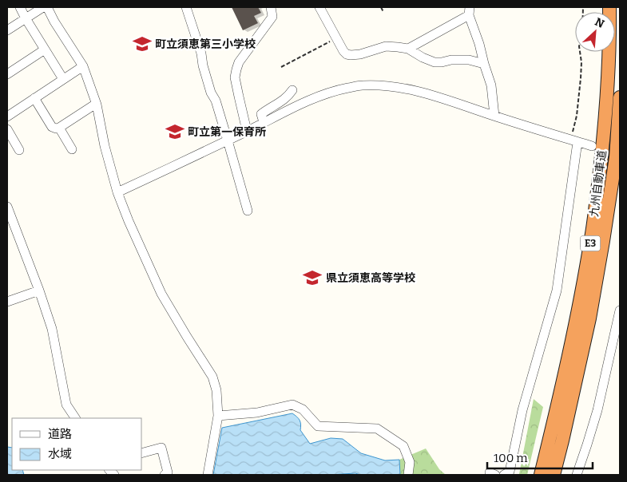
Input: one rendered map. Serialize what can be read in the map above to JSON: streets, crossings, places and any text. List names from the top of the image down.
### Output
{
  "streets": {
    "highway": ["九州自動車道", "E3"]
  },
  "places": {
    "school or university": ["町立須恵第三小学校", "町立第一保育所", "県立須恵高等学校"]
  },
  "legend": ["道路", "水域"],
  "scale_bar": "100 m",
  "north": "top right"
}
